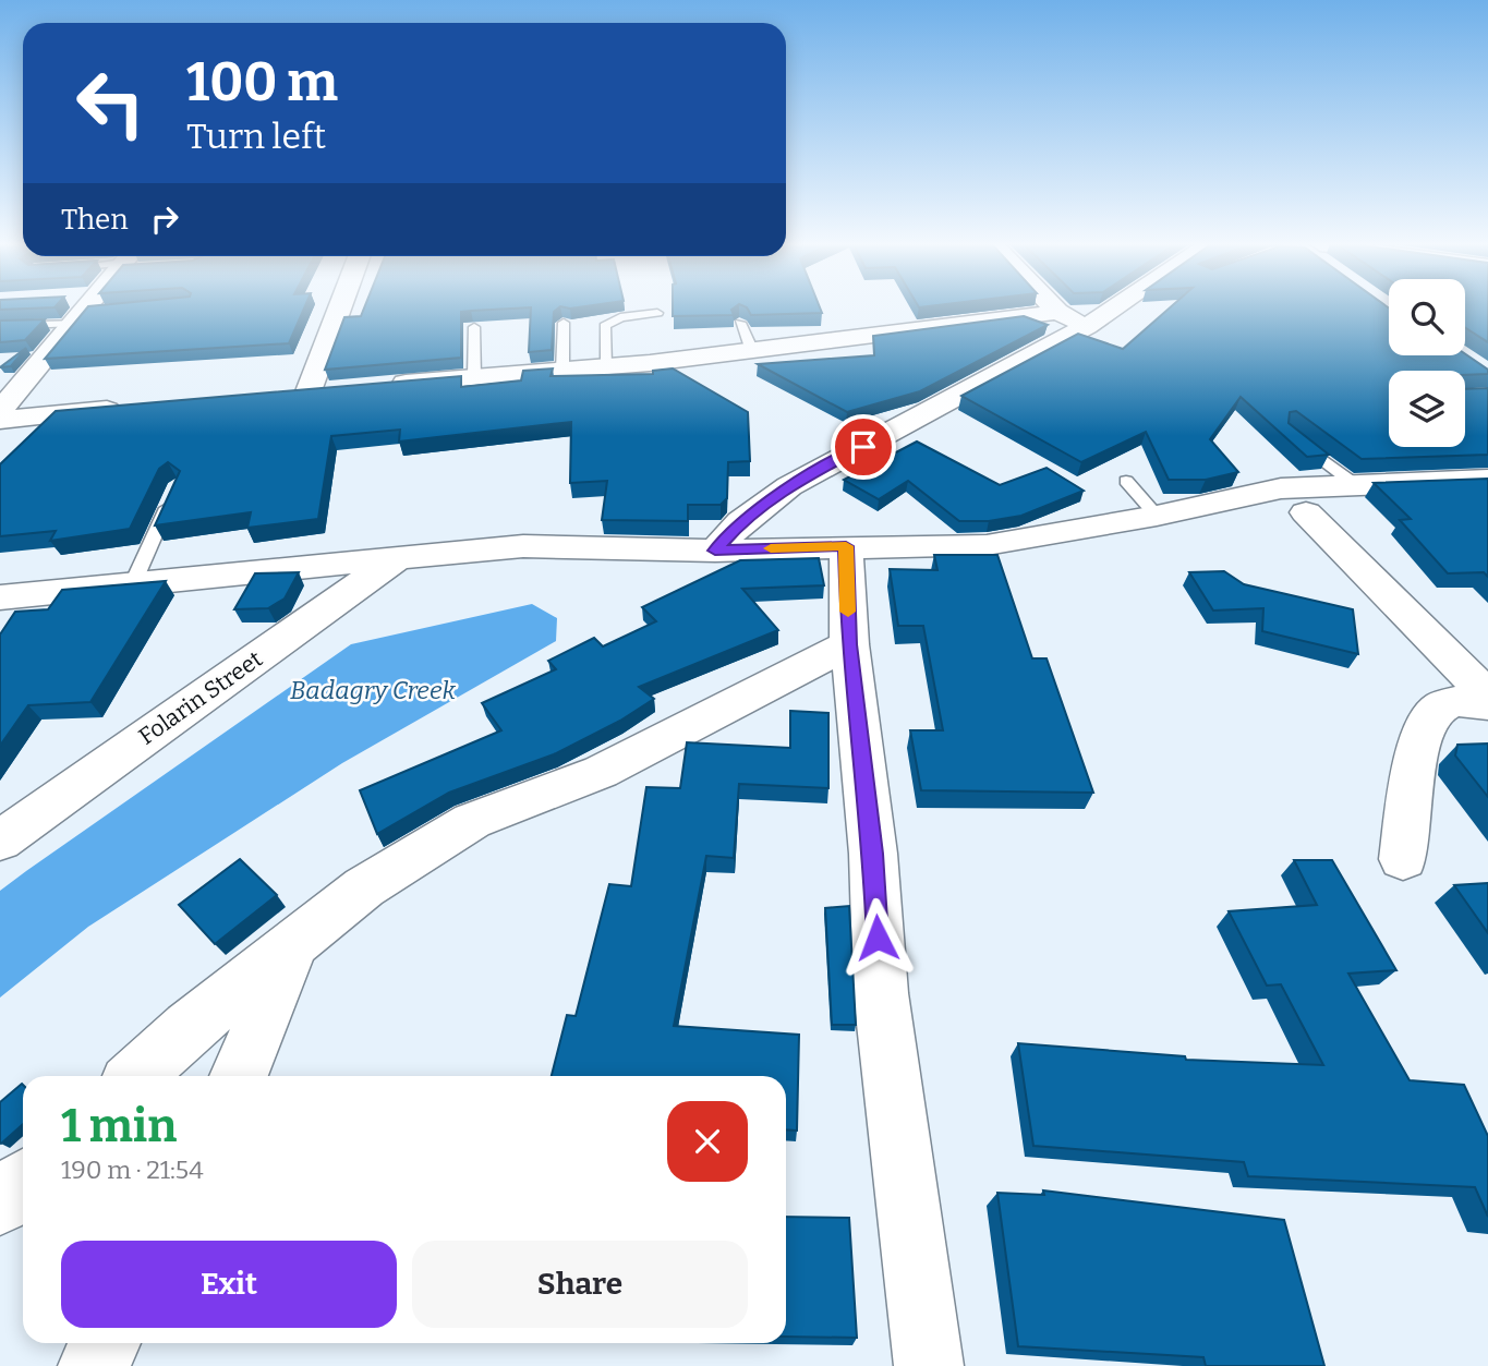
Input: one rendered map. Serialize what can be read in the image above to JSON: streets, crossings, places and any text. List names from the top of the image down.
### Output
{
  "streets": {
    "street": ["Folarin Street"]
  },
  "water": ["Badagry Creek"],
  "page": {
    "turn": ["100 m", "Turn left"],
    "then": "Then",
    "heading": ["1 min", "190 m · 21:54"],
    "buttons": ["Exit", "Share"]
  }
}
